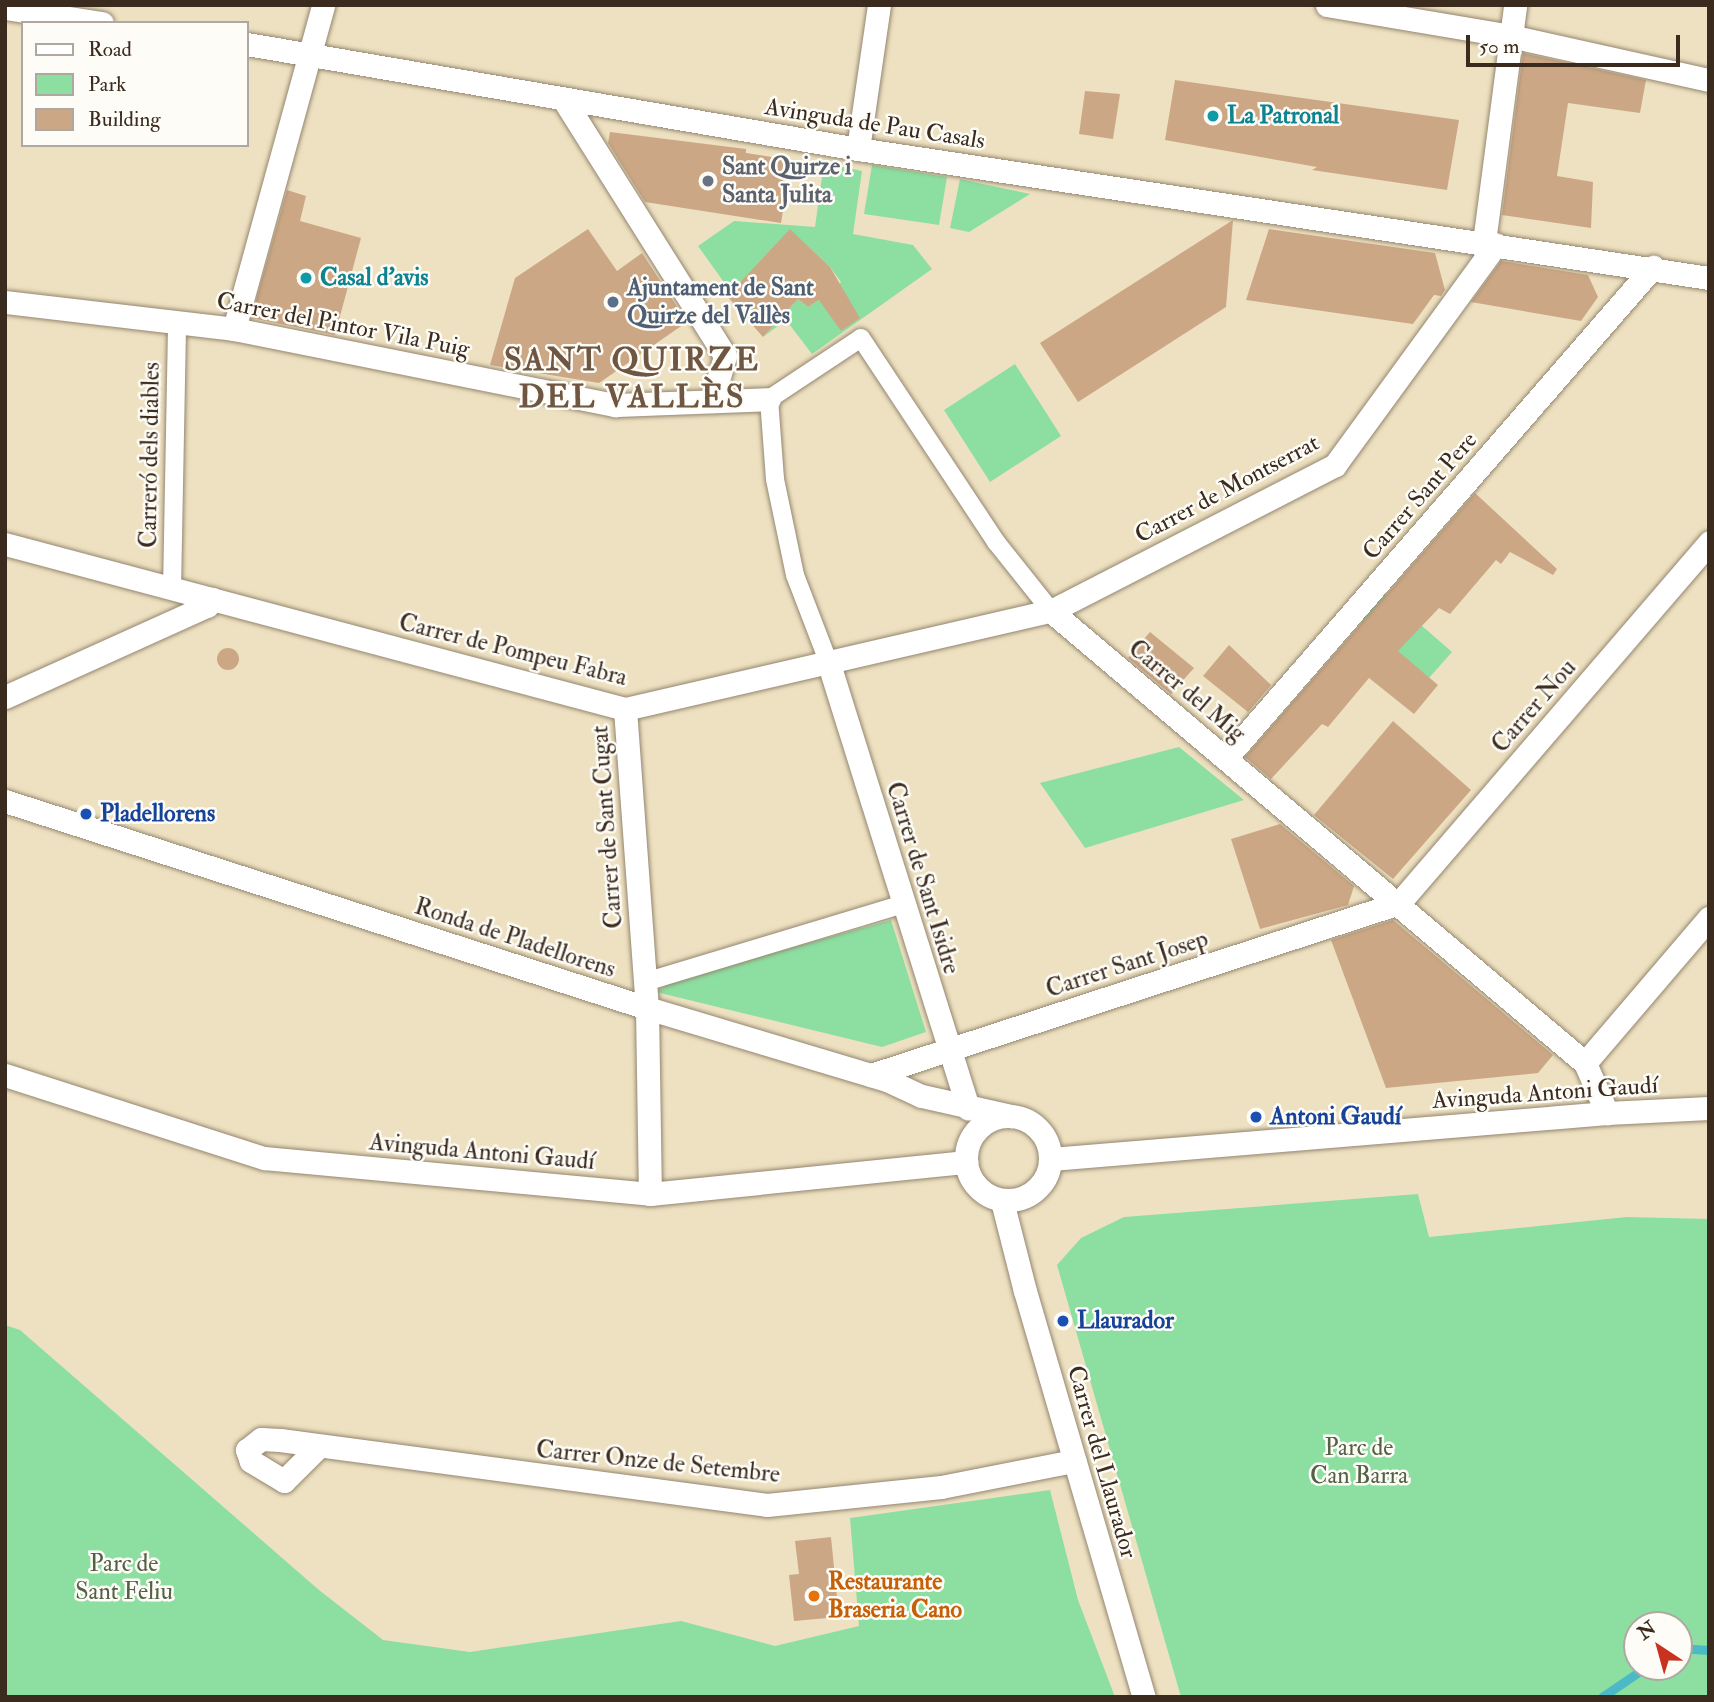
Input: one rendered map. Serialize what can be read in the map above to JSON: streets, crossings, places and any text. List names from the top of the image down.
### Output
{
  "streets": {
    "street": [
      "Avinguda de Pau Casals",
      "Carrer del Pintor Vila Puig",
      "Carreró dels diables",
      "Carrer de Montserrat",
      "Carrer Sant Pere",
      "Carrer de Pompeu Fabra",
      "Carrer del Mig",
      "Carrer Nou",
      "Carrer de Sant Cugat",
      "Carrer de Sant Isidre",
      "Ronda de Pladellorens",
      "Carrer Sant Josep",
      "Avinguda Antoni Gaudí",
      "Carrer Onze de Setembre",
      "Carrer del Llaurador"
    ]
  },
  "crossings": [
    ["Avinguda de Pau Casals", "Carrer de Montserrat"],
    ["Avinguda de Pau Casals", "Carrer Sant Pere"],
    ["Carrer del Pintor Vila Puig", "Carreró dels diables"],
    ["Carrer del Pintor Vila Puig", "Carrer del Mig"],
    ["Carreró dels diables", "Carrer de Pompeu Fabra"],
    ["Carrer de Montserrat", "Carrer de Pompeu Fabra"],
    ["Carrer de Montserrat", "Carrer del Mig"],
    ["Carrer Sant Pere", "Carrer del Mig"],
    ["Carrer de Pompeu Fabra", "Carrer del Mig"],
    ["Carrer de Pompeu Fabra", "Carrer de Sant Cugat"],
    ["Carrer de Pompeu Fabra", "Carrer de Sant Isidre"],
    ["Carrer del Mig", "Carrer Nou"],
    ["Carrer del Mig", "Carrer Sant Josep"],
    ["Carrer del Mig", "Avinguda Antoni Gaudí"],
    ["Carrer Nou", "Carrer Sant Josep"],
    ["Carrer de Sant Cugat", "Ronda de Pladellorens"],
    ["Carrer de Sant Cugat", "Avinguda Antoni Gaudí"],
    ["Carrer de Sant Isidre", "Ronda de Pladellorens"],
    ["Carrer de Sant Isidre", "Carrer Sant Josep"],
    ["Ronda de Pladellorens", "Carrer Sant Josep"],
    ["Ronda de Pladellorens", "Avinguda Antoni Gaudí"],
    ["Ronda de Pladellorens", "Carrer del Llaurador"],
    ["Avinguda Antoni Gaudí", "Carrer del Llaurador"],
    ["Carrer Onze de Setembre", "Carrer del Llaurador"]
  ],
  "districts": ["SANT QUIRZE DEL VALLÈS"],
  "parks": ["Parc de Can Barra", "Parc de Sant Feliu"],
  "places": [
    "La Patronal",
    "Sant Quirze i Santa Julita",
    "Casal d'avis",
    "Ajuntament de Sant Quirze del Vallès",
    "Pladellorens",
    "Antoni Gaudí",
    "Llaurador",
    "Restaurante Braseria Cano"
  ],
  "legend": ["Road", "Park", "Building"],
  "scale_bar": "50 m",
  "north": "top left"
}
